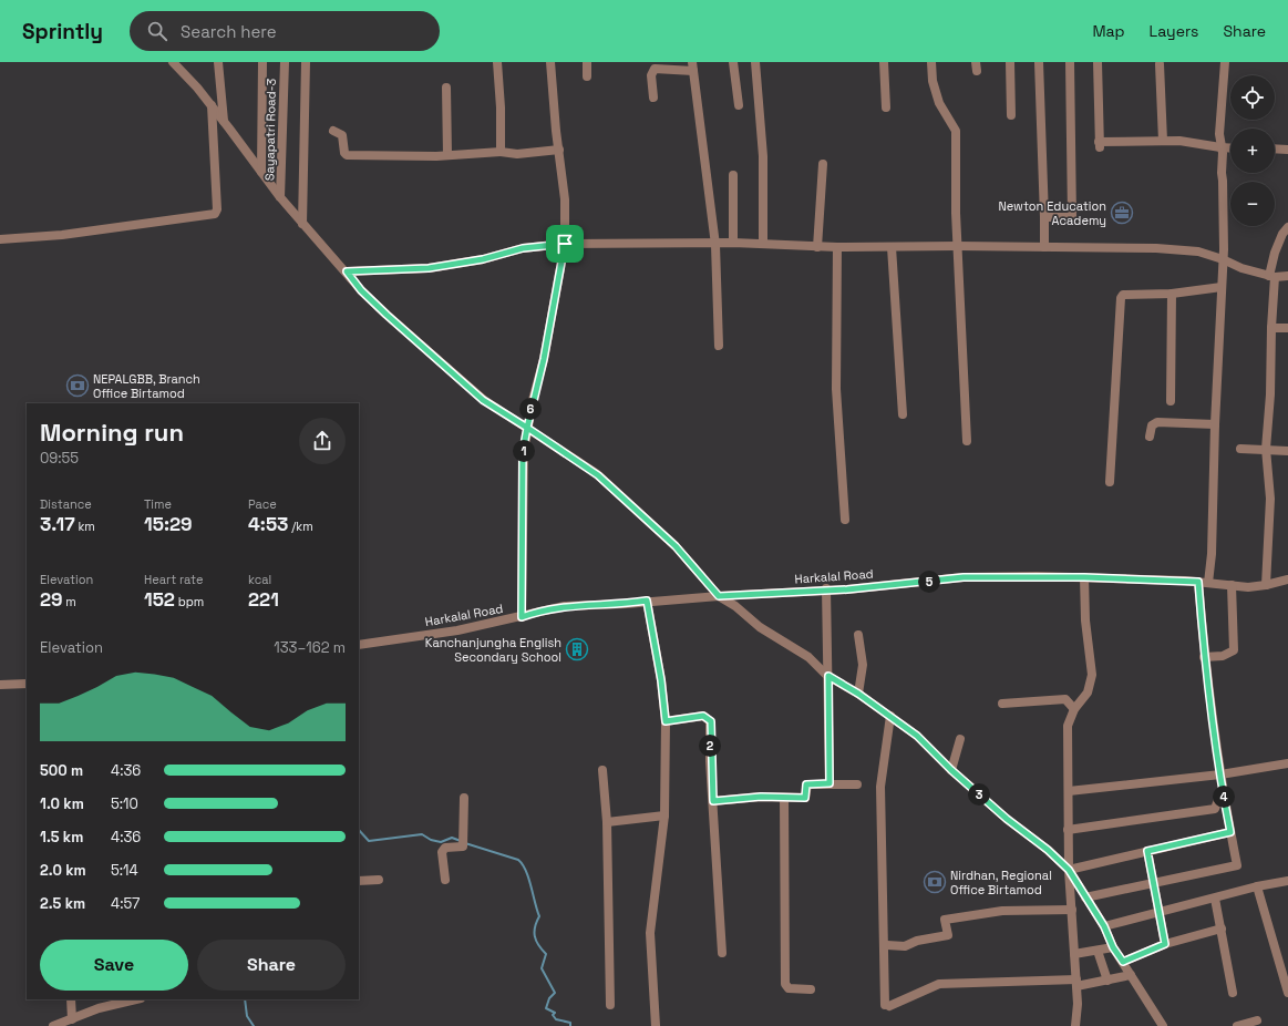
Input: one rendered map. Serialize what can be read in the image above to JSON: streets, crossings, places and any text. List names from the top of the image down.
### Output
{
  "streets": {
    "street": ["Sayapatri Road-3", "Harkalal Road"]
  },
  "places": {
    "office": ["Newton Education Academy"],
    "bank": ["NEPALGBB, Branch Office Birtamod", "Nirdhan, Regional Office Birtamod"],
    "building": ["Kanchanjungha English Secondary School"]
  },
  "page": {
    "header": "Sprintly",
    "search": "Search here",
    "nav": ["Map", "Layers", "Share"],
    "map_buttons": ["+", "−"],
    "pins": [
      "6",
      "1",
      "5",
      "2",
      "3",
      "4"
    ],
    "heading": ["Morning run", "09:55"],
    "stats": [
      ["Distance", "3.17 km"],
      ["Time", "15:29"],
      ["Pace", "4:53 /km"],
      ["Elevation", "29 m"],
      ["Heart rate", "152 bpm"],
      ["kcal", "221"]
    ],
    "chart": ["Elevation", "133–162 m"],
    "list": [
      {
        "name": "500 m",
        "note": "4:36"
      },
      {
        "name": "1.0 km",
        "note": "5:10"
      },
      {
        "name": "1.5 km",
        "note": "4:36"
      },
      {
        "name": "2.0 km",
        "note": "5:14"
      },
      {
        "name": "2.5 km",
        "note": "4:57"
      }
    ],
    "buttons": ["Save", "Share"]
  }
}
